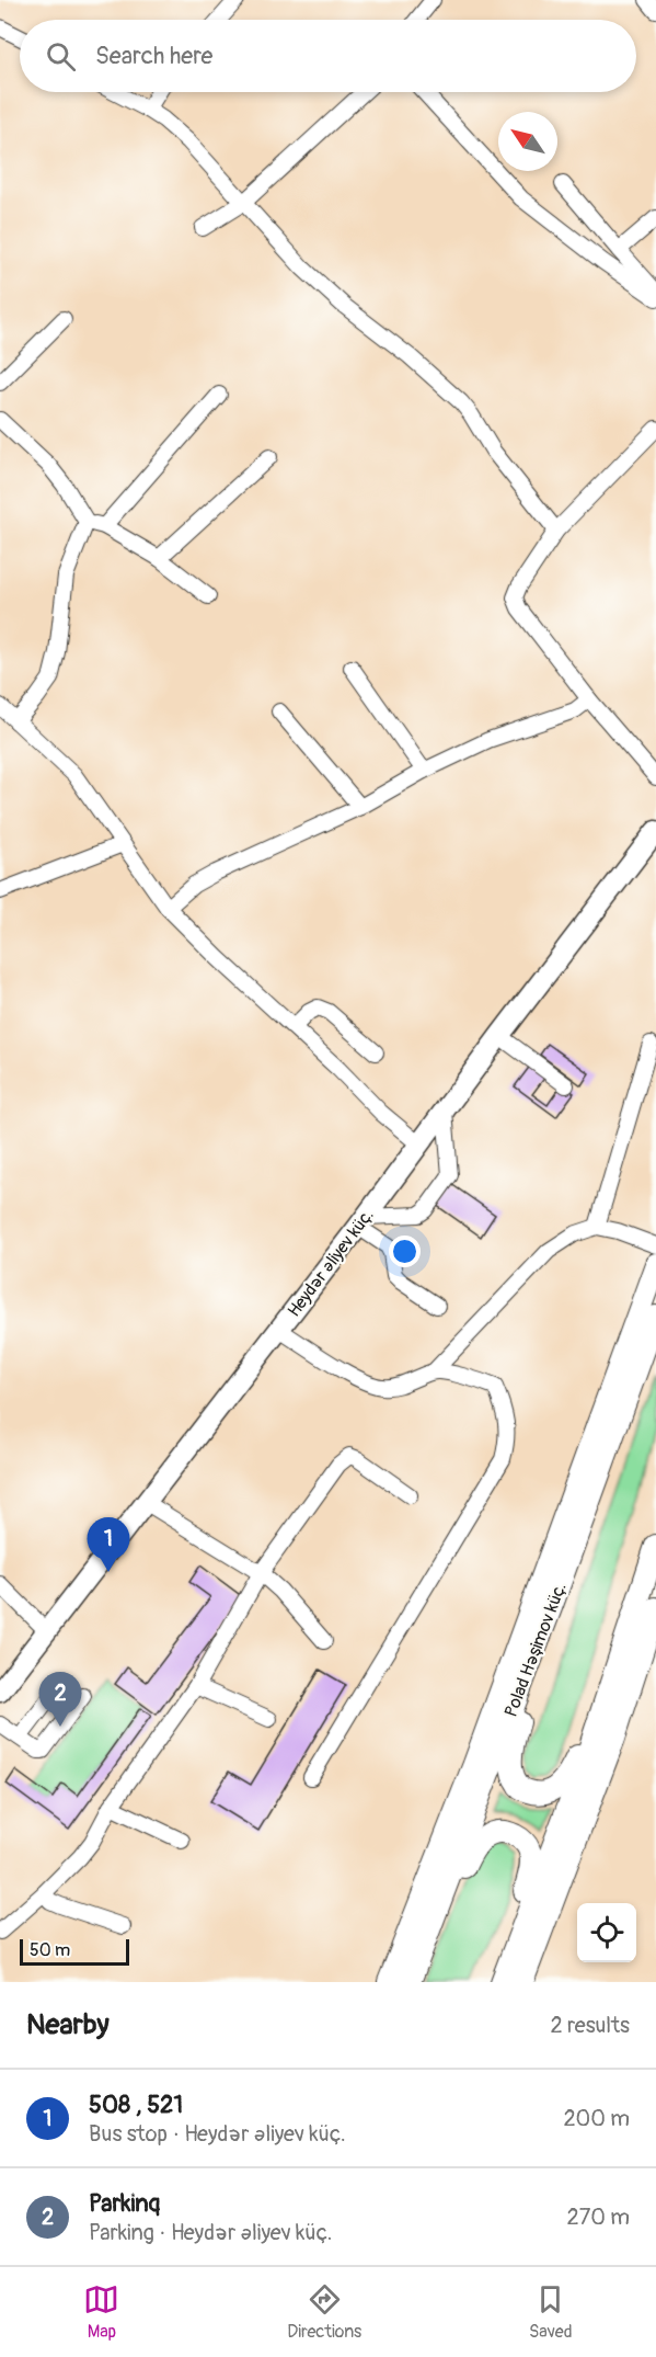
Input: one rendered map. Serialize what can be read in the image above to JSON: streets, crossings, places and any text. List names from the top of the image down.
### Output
{
  "streets": {
    "highway": ["Polad Həşimov küç."],
    "main road": ["Heydər Əliyev küç."]
  },
  "scale_bar": "50 m",
  "north": "top left",
  "page": {
    "search": "Search here",
    "pins": ["1", "2"],
    "scale": "50 m",
    "heading": ["Nearby", "2 results"],
    "list": [
      {
        "mark": "1",
        "name": "508 , 521",
        "note": "Bus stop · Heydər Əliyev küç.",
        "value": "200 m"
      },
      {
        "mark": "2",
        "name": "Parkinq",
        "note": "Parking · Heydər Əliyev küç.",
        "value": "270 m"
      }
    ],
    "nav": ["Map", "Directions", "Saved"]
  }
}
